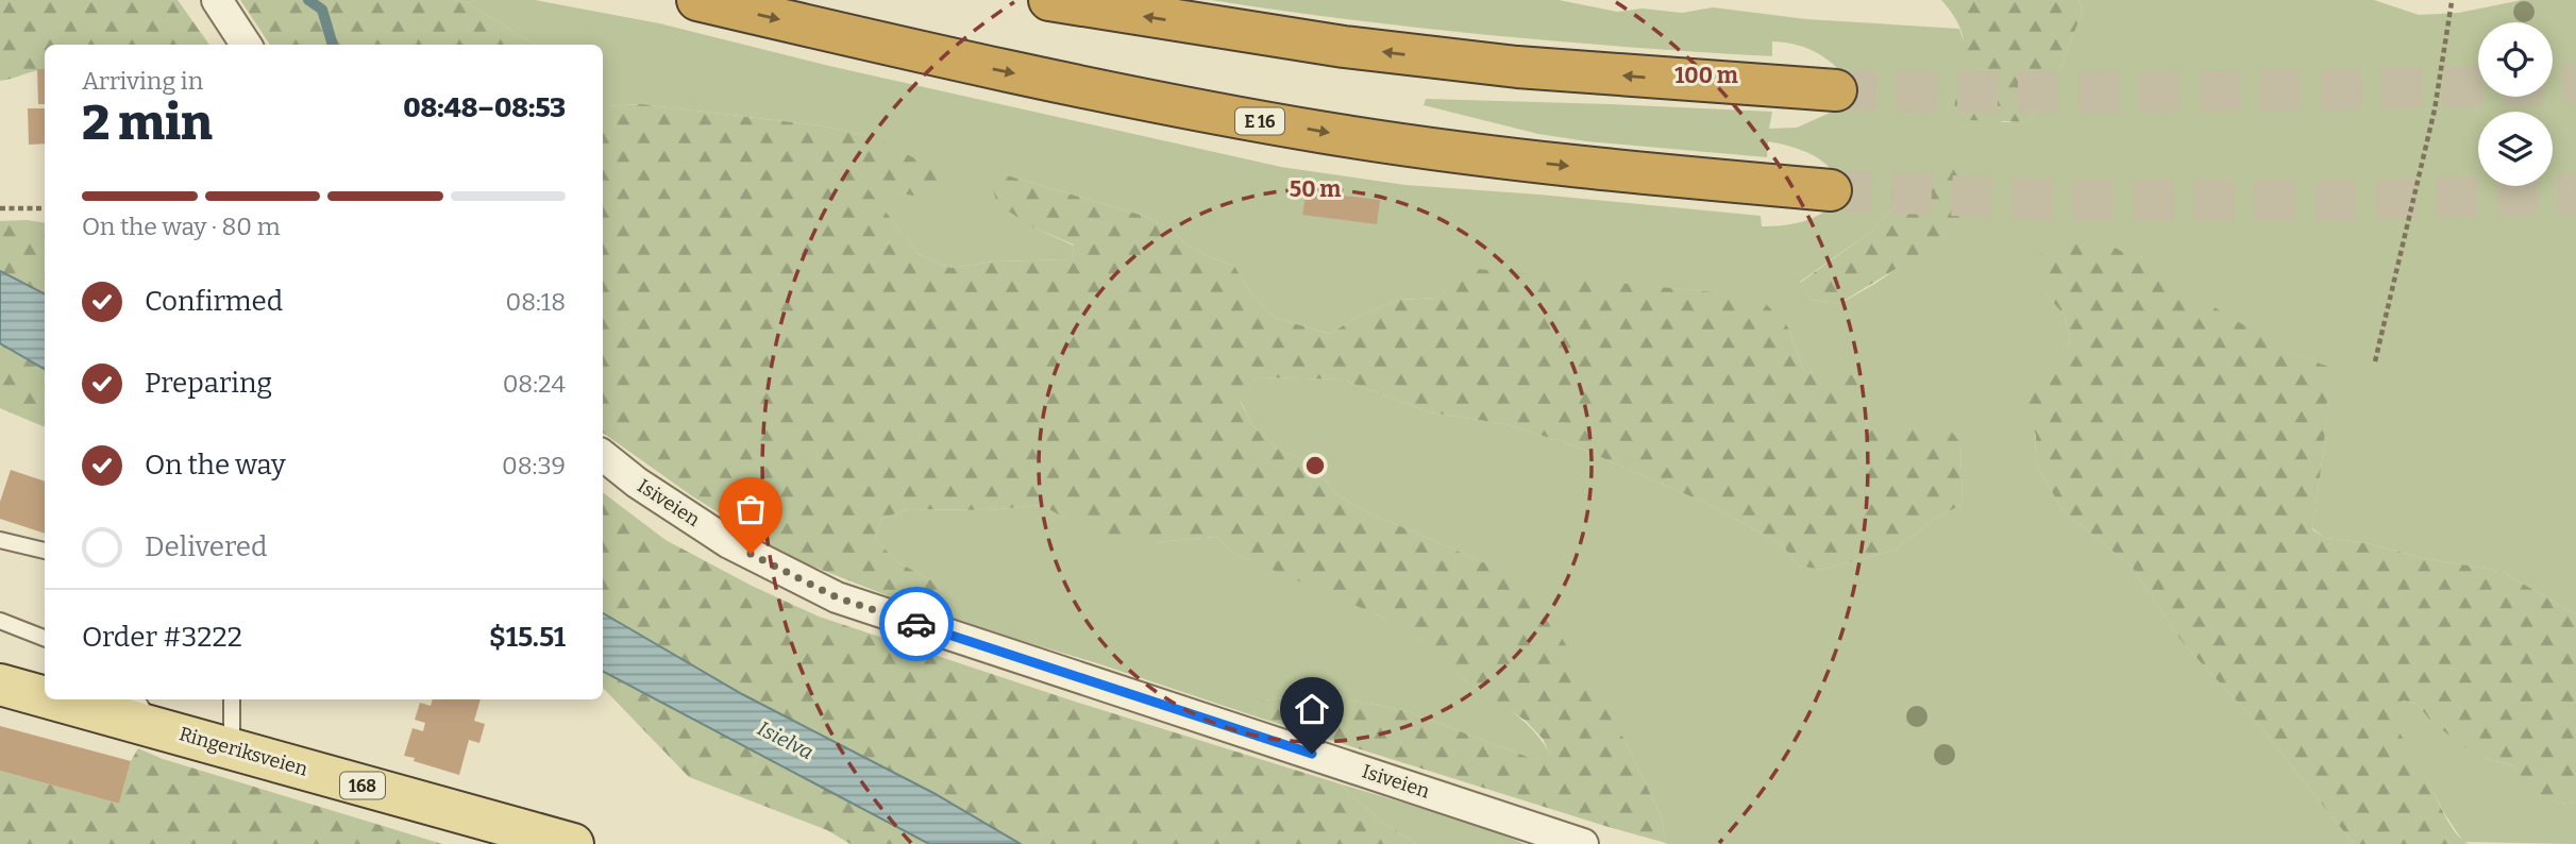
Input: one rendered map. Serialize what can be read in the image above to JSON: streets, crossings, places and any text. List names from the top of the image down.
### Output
{
  "streets": {
    "highway": ["E 16"],
    "main road": ["Ringeriksveien", "168"],
    "street": ["Isiveien"]
  },
  "water": ["Isielva"],
  "page": {
    "heading": ["2 min", "Arriving in", "08:48–08:53"],
    "panel": ["Order #3222", "$15.51"],
    "bar": "On the way · 80 m",
    "list": [
      ["Confirmed", "08:18"],
      ["Preparing", "08:24"],
      ["On the way", "08:39"],
      "Delivered"
    ]
  },
  "rings": ["100 m", "50 m"]
}
